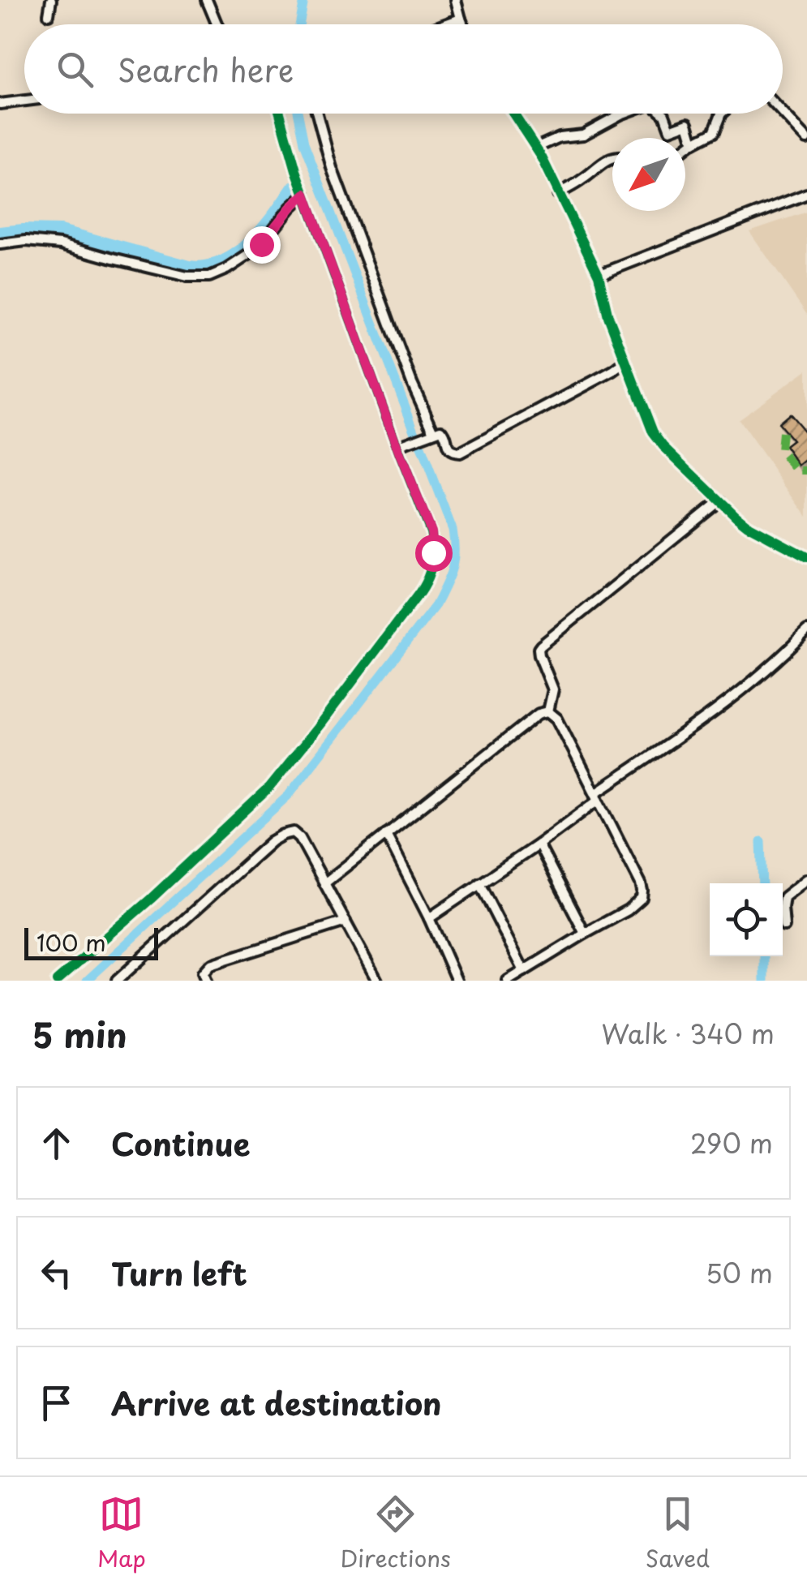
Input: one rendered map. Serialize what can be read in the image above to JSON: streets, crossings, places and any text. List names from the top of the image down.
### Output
{
  "scale_bar": "100 m",
  "north": "bottom left",
  "page": {
    "search": "Search here",
    "scale": "100 m",
    "heading": ["5 min", "Walk · 340 m"],
    "list": [
      ["Continue", "290 m"],
      ["Turn left", "50 m"],
      "Arrive at destination"
    ],
    "nav": ["Map", "Directions", "Saved"]
  }
}
